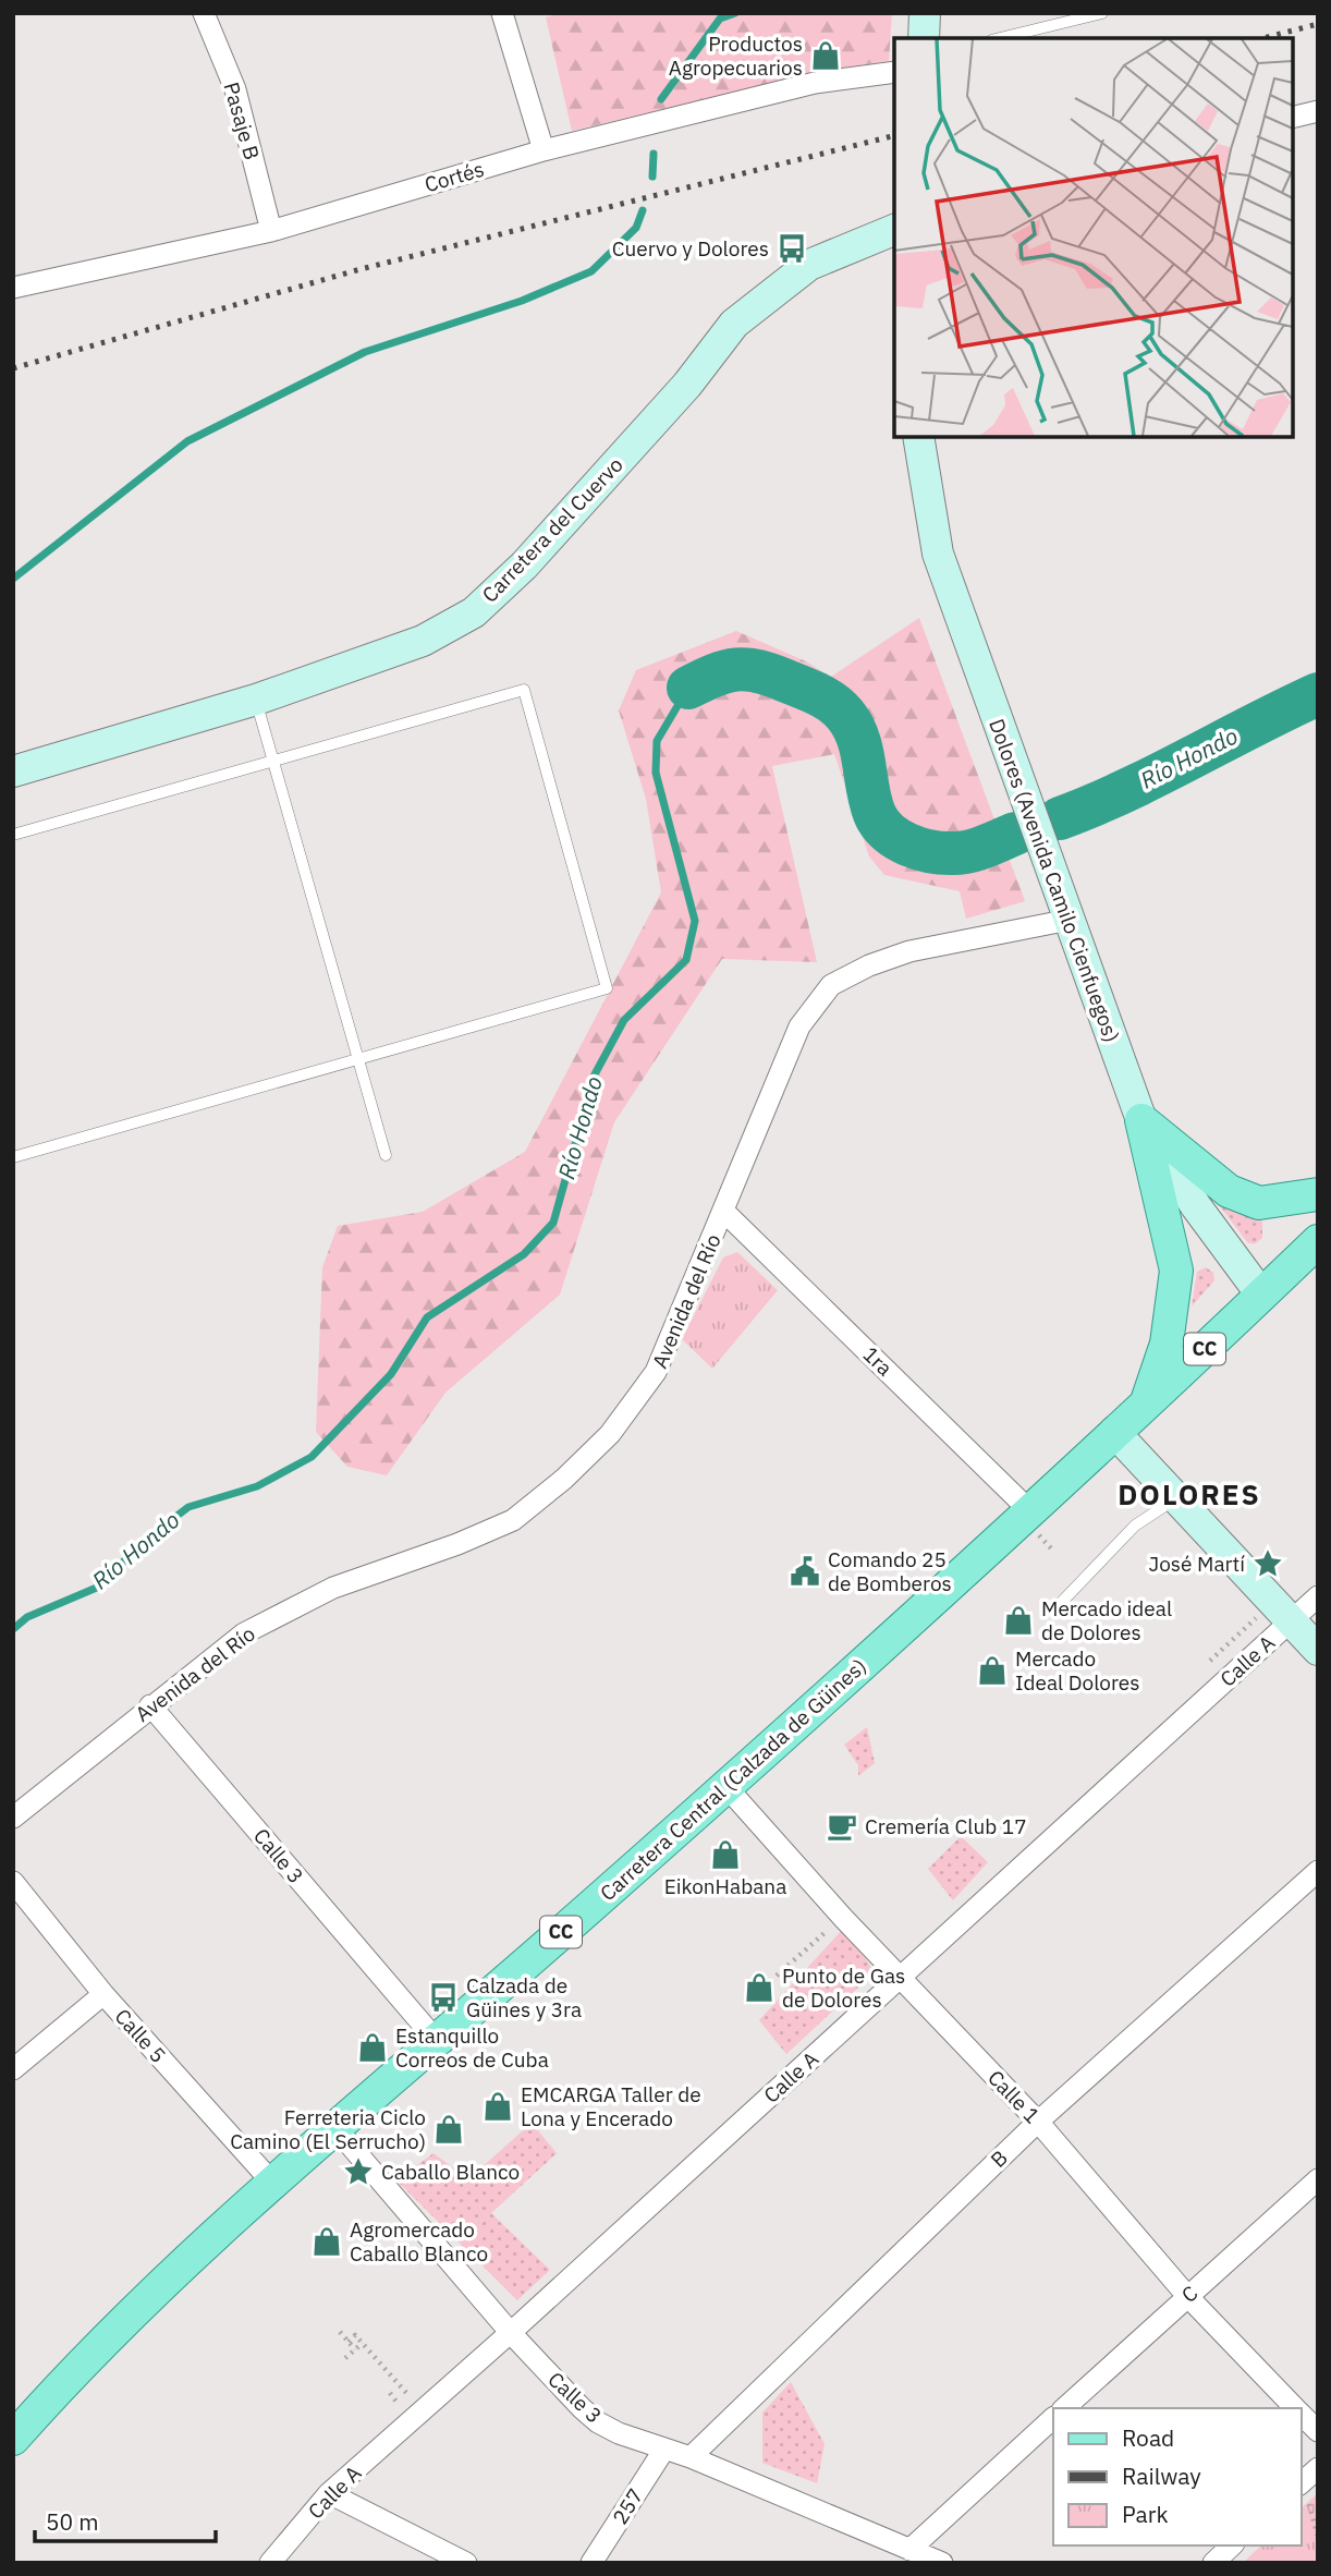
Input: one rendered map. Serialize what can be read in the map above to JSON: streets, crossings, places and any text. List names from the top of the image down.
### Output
{
  "streets": {
    "main road": ["CC", "Carretera Central (Calzada de Güines)"],
    "street": [
      "Pasaje B",
      "Cortés",
      "Carretera del Cuervo",
      "Dolores (Avenida Camilo Cienfuegos)",
      "Avenida del Río",
      "1ra",
      "Calle A",
      "Calle 3",
      "Calle 5",
      "Calle 1",
      "B",
      "C",
      "257"
    ]
  },
  "crossings": [
    ["Pasaje B", "Cortés"],
    ["Dolores (Avenida Camilo Cienfuegos)", "Avenida del Río"],
    ["Dolores (Avenida Camilo Cienfuegos)", "Carretera Central (Calzada de Güines)"],
    ["Avenida del Río", "1ra"],
    ["Avenida del Río", "Calle 3"],
    ["1ra", "Carretera Central (Calzada de Güines)"],
    ["Calle A", "Calle 3"],
    ["Calle A", "Calle 1"],
    ["Carretera Central (Calzada de Güines)", "Calle 3"],
    ["Carretera Central (Calzada de Güines)", "Calle 5"],
    ["Carretera Central (Calzada de Güines)", "Calle 1"],
    ["Calle 3", "B"],
    ["Calle 3", "257"],
    ["Calle 1", "B"],
    ["Calle 1", "C"]
  ],
  "districts": ["DOLORES"],
  "water": ["Río Hondo"],
  "places": {
    "shop": [
      "Productos Agropecuarios",
      "Mercado ideal de Dolores",
      "Mercado Ideal Dolores",
      "EikonHabana",
      "Punto de Gas de Dolores",
      "Estanquillo Correos de Cuba",
      "EMCARGA Taller de Lona y Encerado",
      "Ferreteria Ciclo Camino (El Serrucho)",
      "Agromercado Caballo Blanco"
    ],
    "bus stop": ["Cuervo y Dolores", "Calzada de Güines y 3ra"],
    "place": ["José Martí", "Caballo Blanco"],
    "public building": ["Comando 25 de Bomberos"],
    "cafe": ["Cremería Club 17"]
  },
  "legend": ["Road", "Railway", "Park"],
  "scale_bar": "50 m"
}
